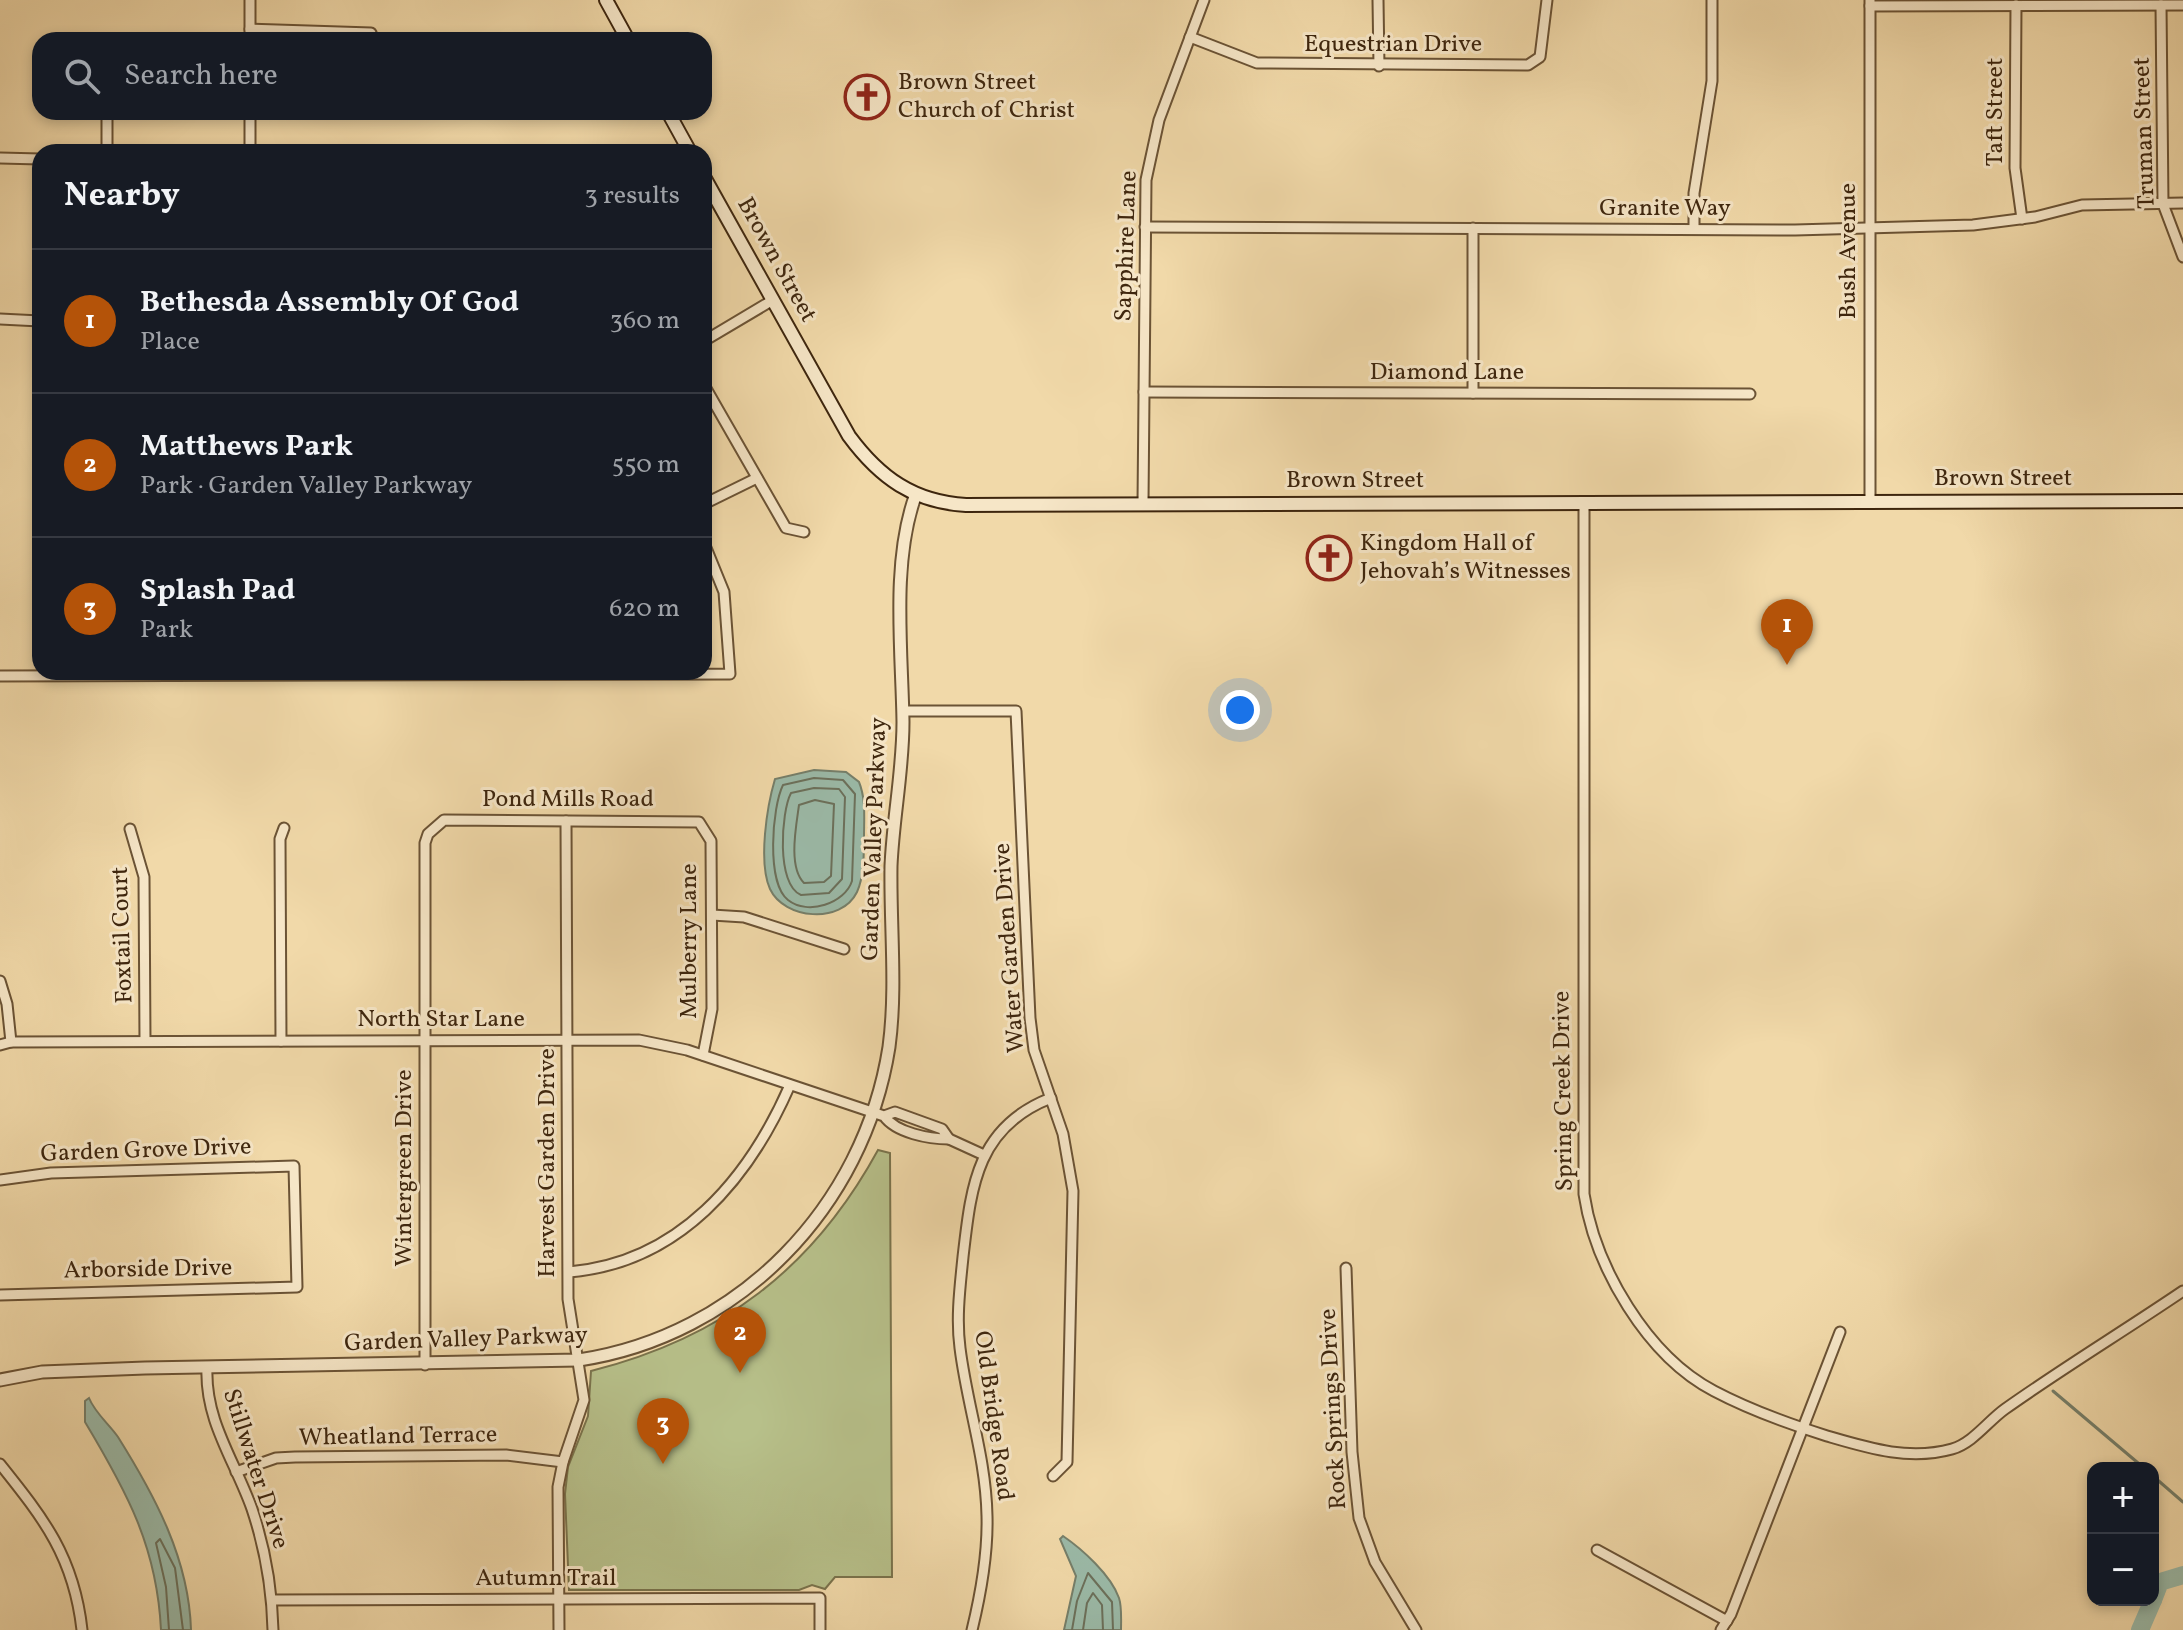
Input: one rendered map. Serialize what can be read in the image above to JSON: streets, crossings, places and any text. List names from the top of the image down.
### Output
{
  "streets": {
    "main road": ["Brown Street"],
    "street": [
      "Equestrian Drive",
      "Taft Street",
      "Truman Street",
      "Granite Way",
      "Sapphire Lane",
      "Bush Avenue",
      "Diamond Lane",
      "Pond Mills Road",
      "Garden Valley Parkway",
      "Foxtail Court",
      "Mulberry Lane",
      "Water Garden Drive",
      "North Star Lane",
      "Spring Creek Drive",
      "Garden Grove Drive",
      "Harvest Garden Drive",
      "Wintergreen Drive",
      "Arborside Drive",
      "Rock Springs Drive",
      "Old Bridge Road",
      "Wheatland Terrace",
      "Stillwater Drive",
      "Autumn Trail"
    ]
  },
  "crossings": [
    ["Equestrian Drive", "Sapphire Lane"],
    ["Taft Street", "Granite Way"],
    ["Truman Street", "Granite Way"],
    ["Granite Way", "Sapphire Lane"],
    ["Granite Way", "Bush Avenue"],
    ["Sapphire Lane", "Brown Street"],
    ["Sapphire Lane", "Diamond Lane"],
    ["Bush Avenue", "Brown Street"],
    ["Brown Street", "Garden Valley Parkway"],
    ["Brown Street", "Spring Creek Drive"],
    ["Pond Mills Road", "Mulberry Lane"],
    ["Pond Mills Road", "Harvest Garden Drive"],
    ["Pond Mills Road", "Wintergreen Drive"],
    ["Garden Valley Parkway", "Water Garden Drive"],
    ["Garden Valley Parkway", "North Star Lane"],
    ["Garden Valley Parkway", "Harvest Garden Drive"],
    ["Garden Valley Parkway", "Wintergreen Drive"],
    ["Garden Valley Parkway", "Stillwater Drive"],
    ["Foxtail Court", "North Star Lane"],
    ["Mulberry Lane", "North Star Lane"],
    ["Water Garden Drive", "Old Bridge Road"],
    ["North Star Lane", "Harvest Garden Drive"],
    ["North Star Lane", "Wintergreen Drive"],
    ["North Star Lane", "Old Bridge Road"],
    ["Garden Grove Drive", "Arborside Drive"],
    ["Harvest Garden Drive", "Wheatland Terrace"],
    ["Harvest Garden Drive", "Autumn Trail"],
    ["Wheatland Terrace", "Stillwater Drive"],
    ["Stillwater Drive", "Autumn Trail"]
  ],
  "places": {
    "church": ["Brown Street Church of Christ", "Kingdom Hall of Jehovah’s Witnesses"]
  },
  "page": {
    "search": "Search here",
    "heading": ["Nearby", "3 results"],
    "list": [
      {
        "mark": "1",
        "name": "Bethesda Assembly Of God",
        "note": "Place",
        "value": "360 m"
      },
      {
        "mark": "2",
        "name": "Matthews Park",
        "note": "Park · Garden Valley Parkway",
        "value": "550 m"
      },
      {
        "mark": "3",
        "name": "Splash Pad",
        "note": "Park",
        "value": "620 m"
      }
    ],
    "pins": ["1", "2", "3"],
    "map_buttons": ["+", "−"]
  }
}
